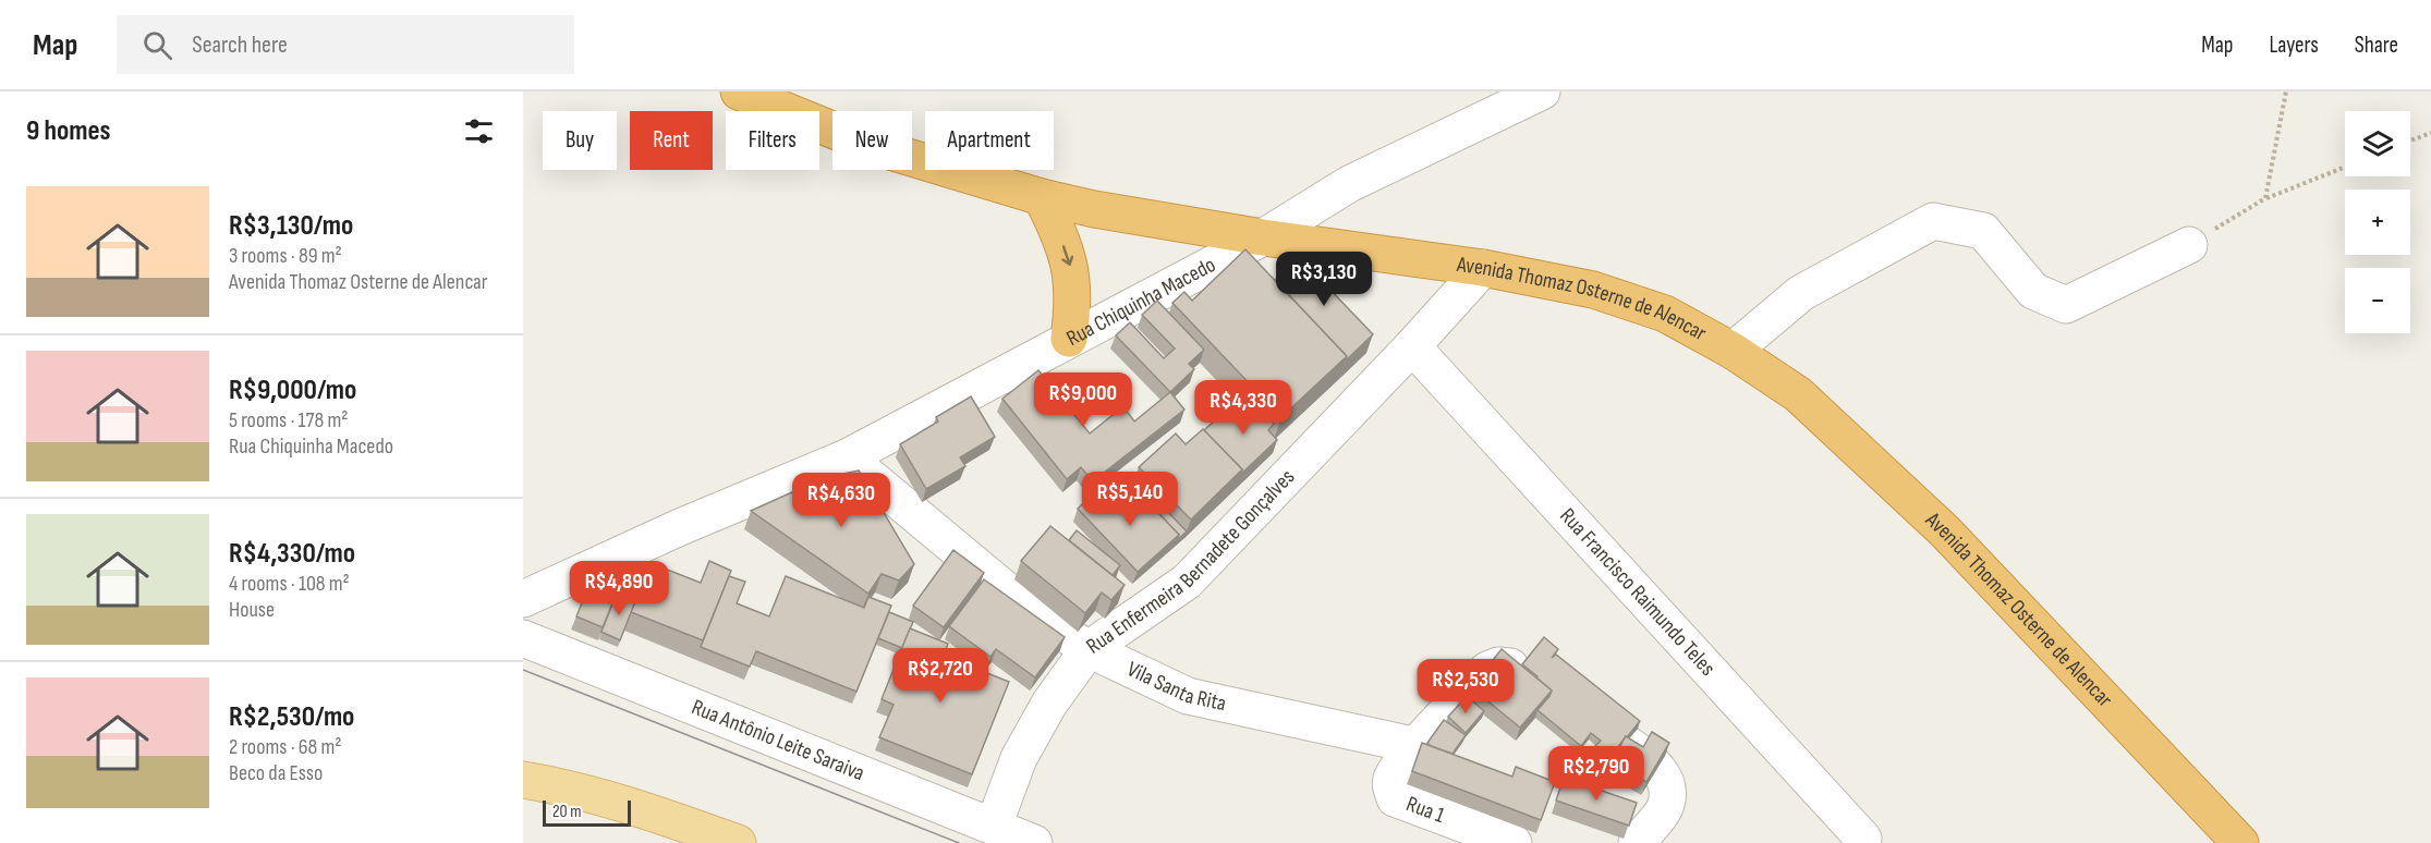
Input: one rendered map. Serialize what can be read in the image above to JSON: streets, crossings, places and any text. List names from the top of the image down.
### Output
{
  "streets": {
    "highway": ["Avenida Thomaz Osterne de Alencar"],
    "street": [
      "Rua Chiquinha Macedo",
      "Rua Enfermeira Bernadete Gonçalves",
      "Rua Francisco Raimundo Teles",
      "Vila Santa Rita",
      "Rua Antônio Leite Saraiva",
      "Rua 1"
    ]
  },
  "crossings": [
    ["Rua Chiquinha Macedo", "Avenida Thomaz Osterne de Alencar"],
    ["Rua Chiquinha Macedo", "Vila Santa Rita"],
    ["Avenida Thomaz Osterne de Alencar", "Rua Enfermeira Bernadete Gonçalves"],
    ["Rua Enfermeira Bernadete Gonçalves", "Rua Francisco Raimundo Teles"],
    ["Rua Enfermeira Bernadete Gonçalves", "Vila Santa Rita"],
    ["Rua Enfermeira Bernadete Gonçalves", "Rua Antônio Leite Saraiva"],
    ["Vila Santa Rita", "Rua 1"]
  ],
  "scale_bar": "20 m",
  "page": {
    "header": "Map",
    "search": "Search here",
    "nav": ["Map", "Layers", "Share"],
    "heading": "9 homes",
    "map_buttons": ["+", "−"],
    "chip": [
      "Buy",
      "Rent",
      "Filters",
      "New",
      "Apartment"
    ],
    "list": [
      {
        "name": "R$3,130/mo",
        "note": "3 rooms · 89 m² · Avenida Thomaz Osterne de Alencar"
      },
      {
        "name": "R$9,000/mo",
        "note": "5 rooms · 178 m² · Rua Chiquinha Macedo"
      },
      {
        "name": "R$4,330/mo",
        "note": "4 rooms · 108 m² · House"
      },
      {
        "name": "R$2,530/mo",
        "note": "2 rooms · 68 m² · Beco da Esso"
      }
    ],
    "price": [
      "R$3,130",
      "R$9,000",
      "R$4,330",
      "R$5,140",
      "R$4,630",
      "R$4,890",
      "R$2,720",
      "R$2,530",
      "R$2,790"
    ],
    "scale": "20 m"
  }
}
